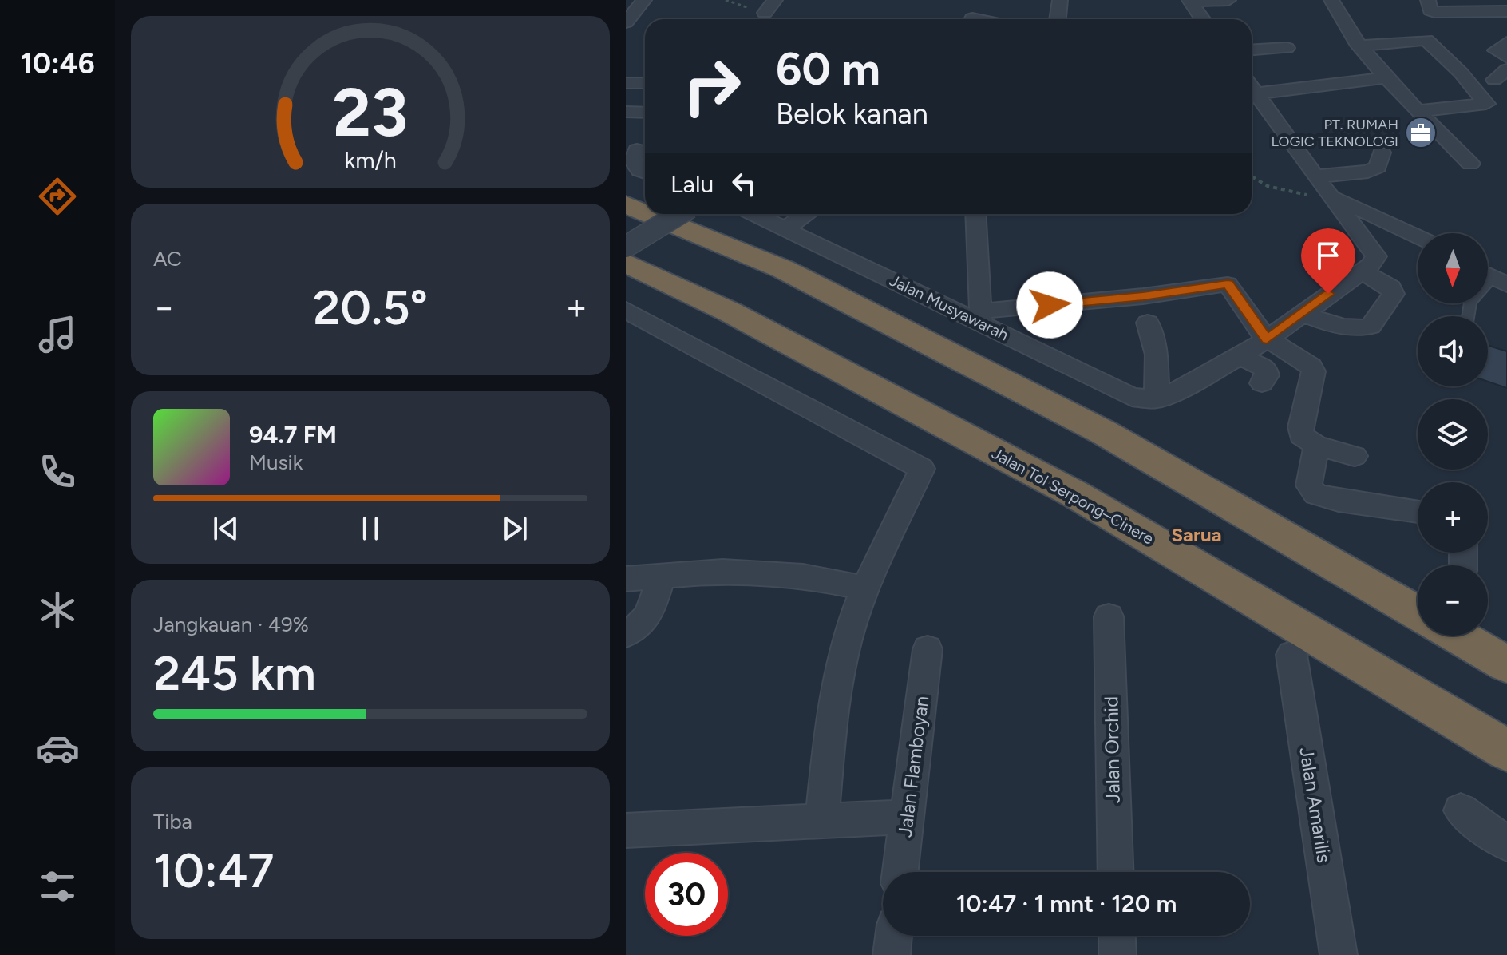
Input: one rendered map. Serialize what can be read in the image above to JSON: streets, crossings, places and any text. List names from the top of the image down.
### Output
{
  "streets": {
    "highway": ["Jalan Tol Serpong–Cinere"],
    "street": [
      "Jalan Musyawarah",
      "Jalan Orchid",
      "Jalan Flamboyan",
      "Jalan Amarilis"
    ]
  },
  "districts": ["Sarua"],
  "places": {
    "office": ["PT. RUMAH LOGIC TEKNOLOGI"]
  },
  "north": "bottom",
  "page": {
    "tabs": "10:46",
    "turn": ["60 m", "Belok kanan"],
    "then": "Lalu",
    "tile": [
      "AC",
      ["Jangkauan · 49%", "245 km"],
      ["Tiba", "10:47"]
    ],
    "map_buttons": ["+", "−"],
    "heat": ["−", "20.5°", "+"],
    "song": ["94.7 FM", "Musik"],
    "limit": "30",
    "trip": "10:47 · 1 mnt · 120 m",
    "gauge": ["23", "km/h"]
  }
}
